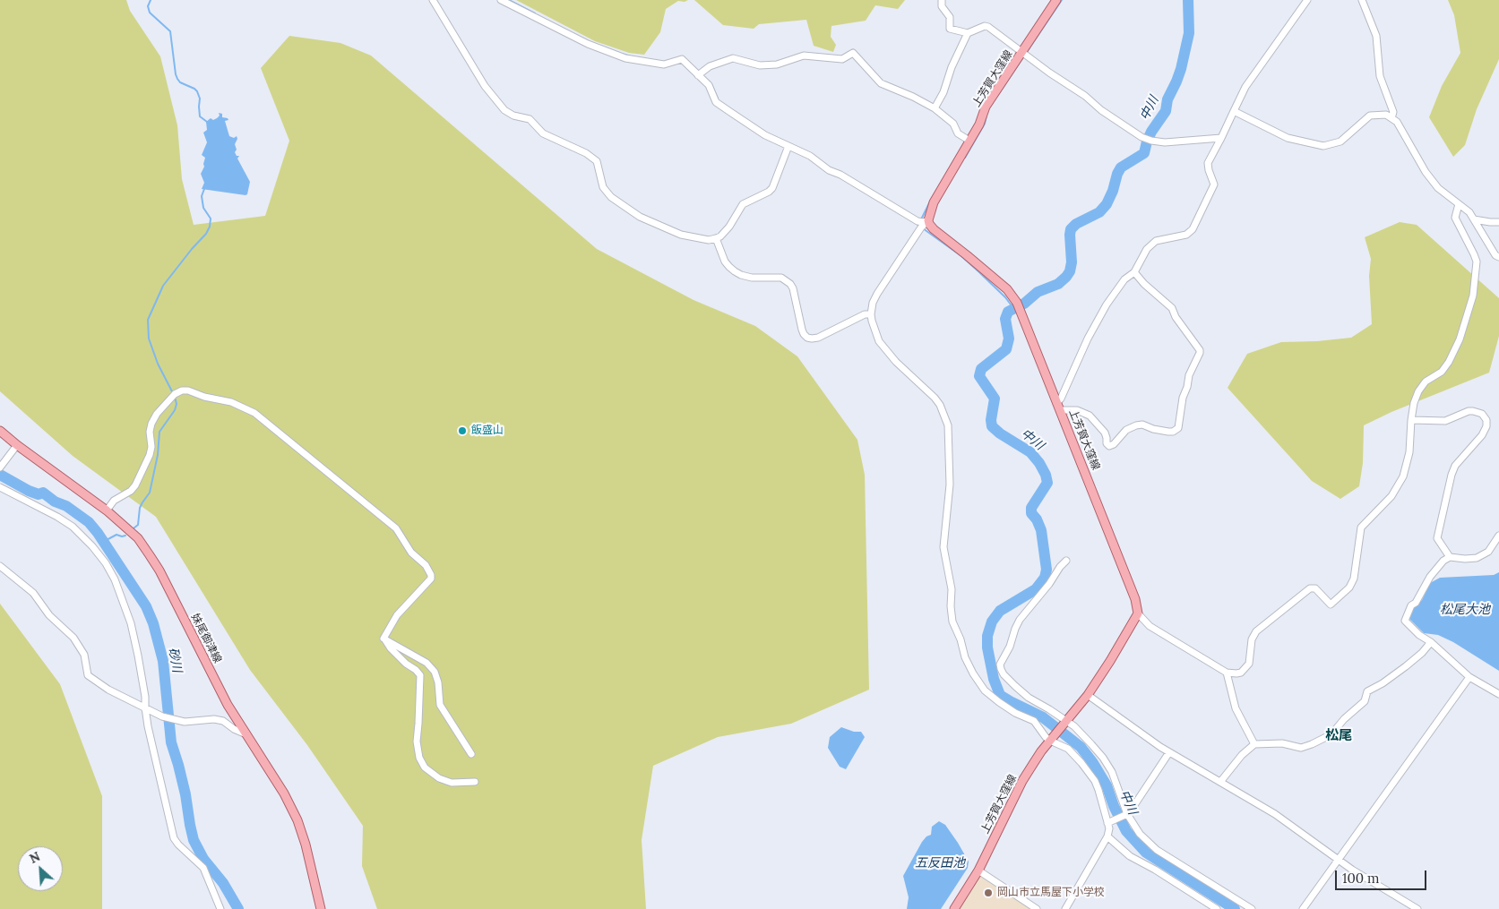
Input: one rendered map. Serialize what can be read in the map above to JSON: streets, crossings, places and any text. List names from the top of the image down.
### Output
{
  "streets": {
    "main road": ["上芳賀大窪線", "妹尾御津線"]
  },
  "districts": ["松尾"],
  "water": [
    "中川",
    "松尾大池",
    "砂川",
    "五反田池"
  ],
  "places": ["飯盛山", "岡山市立馬屋下小学校"],
  "scale_bar": "100 m",
  "north": "top left"
}
